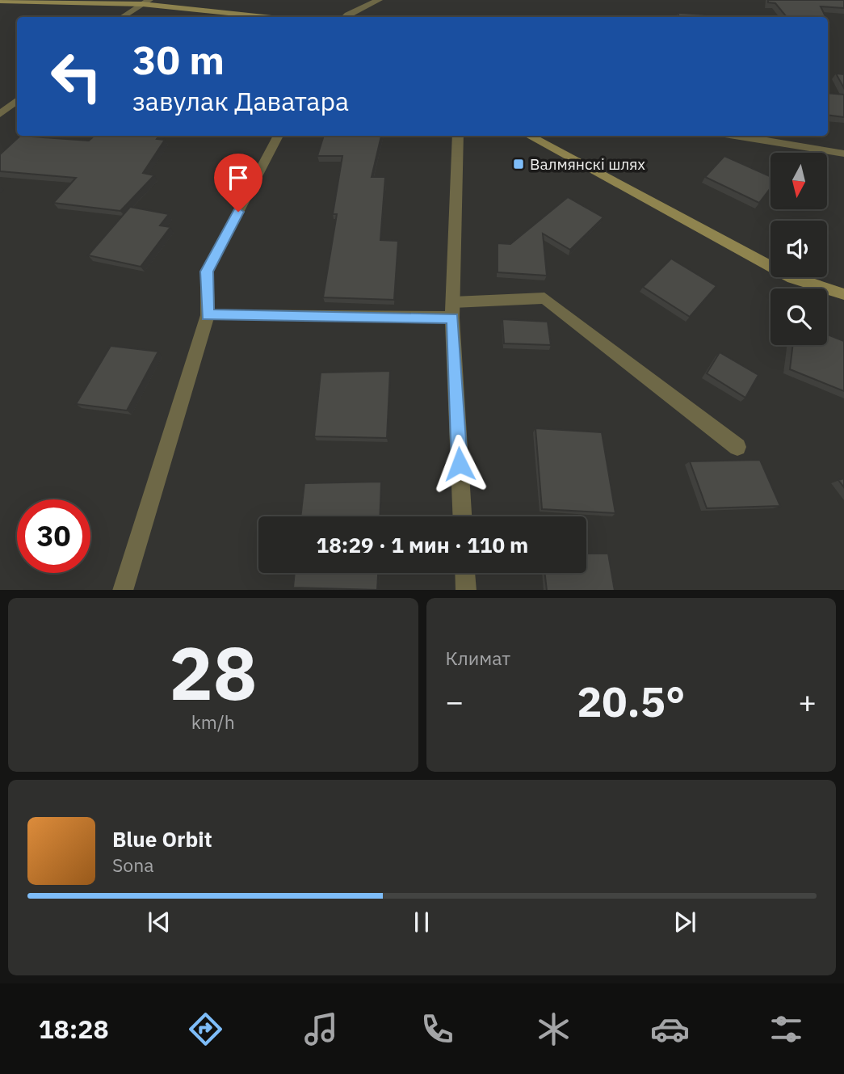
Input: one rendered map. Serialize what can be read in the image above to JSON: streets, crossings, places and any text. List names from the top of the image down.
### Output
{
  "places": {
    "transit": ["Валмянскі шлях"]
  },
  "north": "bottom",
  "page": {
    "turn": ["30 m", "завулак Даватара"],
    "limit": "30",
    "trip": "18:29 · 1 мин · 110 m",
    "tile": [
      ["28", "km/h"],
      "Климат"
    ],
    "heat": ["−", "20.5°", "+"],
    "song": ["Blue Orbit", "Sona"],
    "tabs": "18:28"
  }
}
